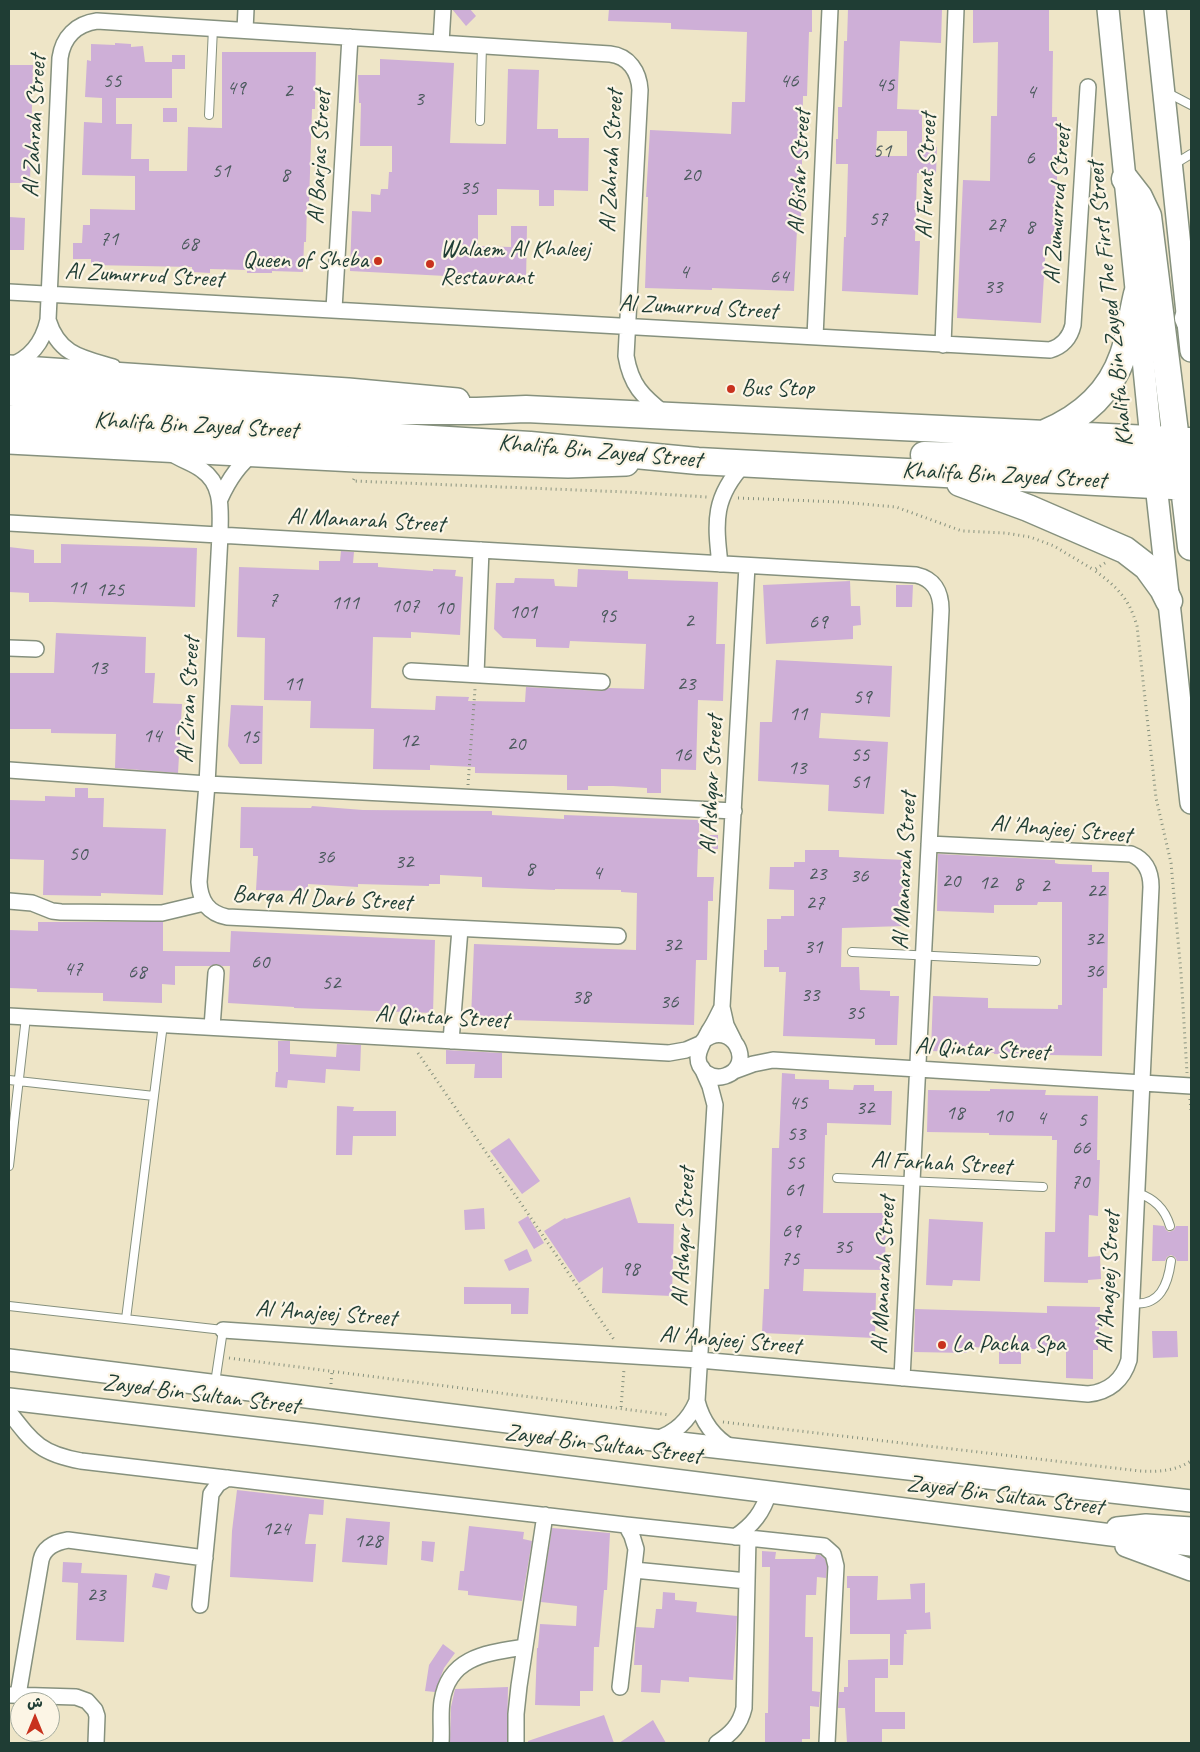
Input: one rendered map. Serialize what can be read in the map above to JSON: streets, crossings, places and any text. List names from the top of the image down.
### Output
{
  "streets": {
    "highway": ["Khalifa Bin Zayed Street"],
    "main road": ["Khalifa Bin Zayed The First Street", "Zayed Bin Sultan Street"],
    "street": [
      "Al Zahrah Street",
      "Al Barjas Street",
      "Al Bishr Street",
      "Al Furat Street",
      "Al Zumurrud Street",
      "Al Manarah Street",
      "Al Ziran Street",
      "Al Ashqar Street",
      "Al 'Anajeej Street",
      "Barqa Al Darb Street",
      "Al Qintar Street"
    ],
    "lane": ["Al Farhah Street"]
  },
  "crossings": [
    ["Al Zahrah Street", "Al Barjas Street"],
    ["Al Zahrah Street", "Al Zumurrud Street"],
    ["Al Zahrah Street", "Khalifa Bin Zayed Street"],
    ["Al Barjas Street", "Al Zumurrud Street"],
    ["Al Bishr Street", "Al Zumurrud Street"],
    ["Al Furat Street", "Al Zumurrud Street"],
    ["Khalifa Bin Zayed The First Street", "Khalifa Bin Zayed Street"],
    ["Al Manarah Street", "Al Ziran Street"],
    ["Al Manarah Street", "Al Ashqar Street"],
    ["Al Manarah Street", "Al 'Anajeej Street"],
    ["Al Manarah Street", "Al Qintar Street"],
    ["Al Manarah Street", "Al Farhah Street"],
    ["Al Ziran Street", "Barqa Al Darb Street"],
    ["Al Ashqar Street", "Al 'Anajeej Street"],
    ["Al Ashqar Street", "Al Qintar Street"],
    ["Al Ashqar Street", "Zayed Bin Sultan Street"],
    ["Al 'Anajeej Street", "Al Qintar Street"],
    ["Al 'Anajeej Street", "Zayed Bin Sultan Street"]
  ],
  "places": [
    "Queen of Sheba",
    "Walaem Al Khaleej Restaurant",
    "Bus Stop",
    "La Pacha Spa"
  ],
  "house_numbers": [
    "55",
    "46",
    "45",
    "49",
    "2",
    "4",
    "3",
    "51",
    "6",
    "51",
    "8",
    "20",
    "35",
    "57",
    "27",
    "8",
    "71",
    "68",
    "4",
    "64",
    "33",
    "11",
    "125",
    "7",
    "111",
    "107",
    "10",
    "101",
    "95",
    "2",
    "69",
    "13",
    "11",
    "23",
    "59",
    "11",
    "14",
    "15",
    "12",
    "20",
    "16",
    "55",
    "13",
    "51",
    "50",
    "36",
    "32",
    "8",
    "4",
    "23",
    "36",
    "20",
    "12",
    "8",
    "2",
    "22",
    "27",
    "32",
    "32",
    "31",
    "60",
    "47",
    "36",
    "68",
    "52",
    "33",
    "38",
    "36",
    "35",
    "45",
    "32",
    "18",
    "10",
    "4",
    "5",
    "53",
    "66",
    "55",
    "70",
    "61",
    "69",
    "35",
    "75",
    "98",
    "124",
    "128",
    "23"
  ],
  "north": "top"
}
